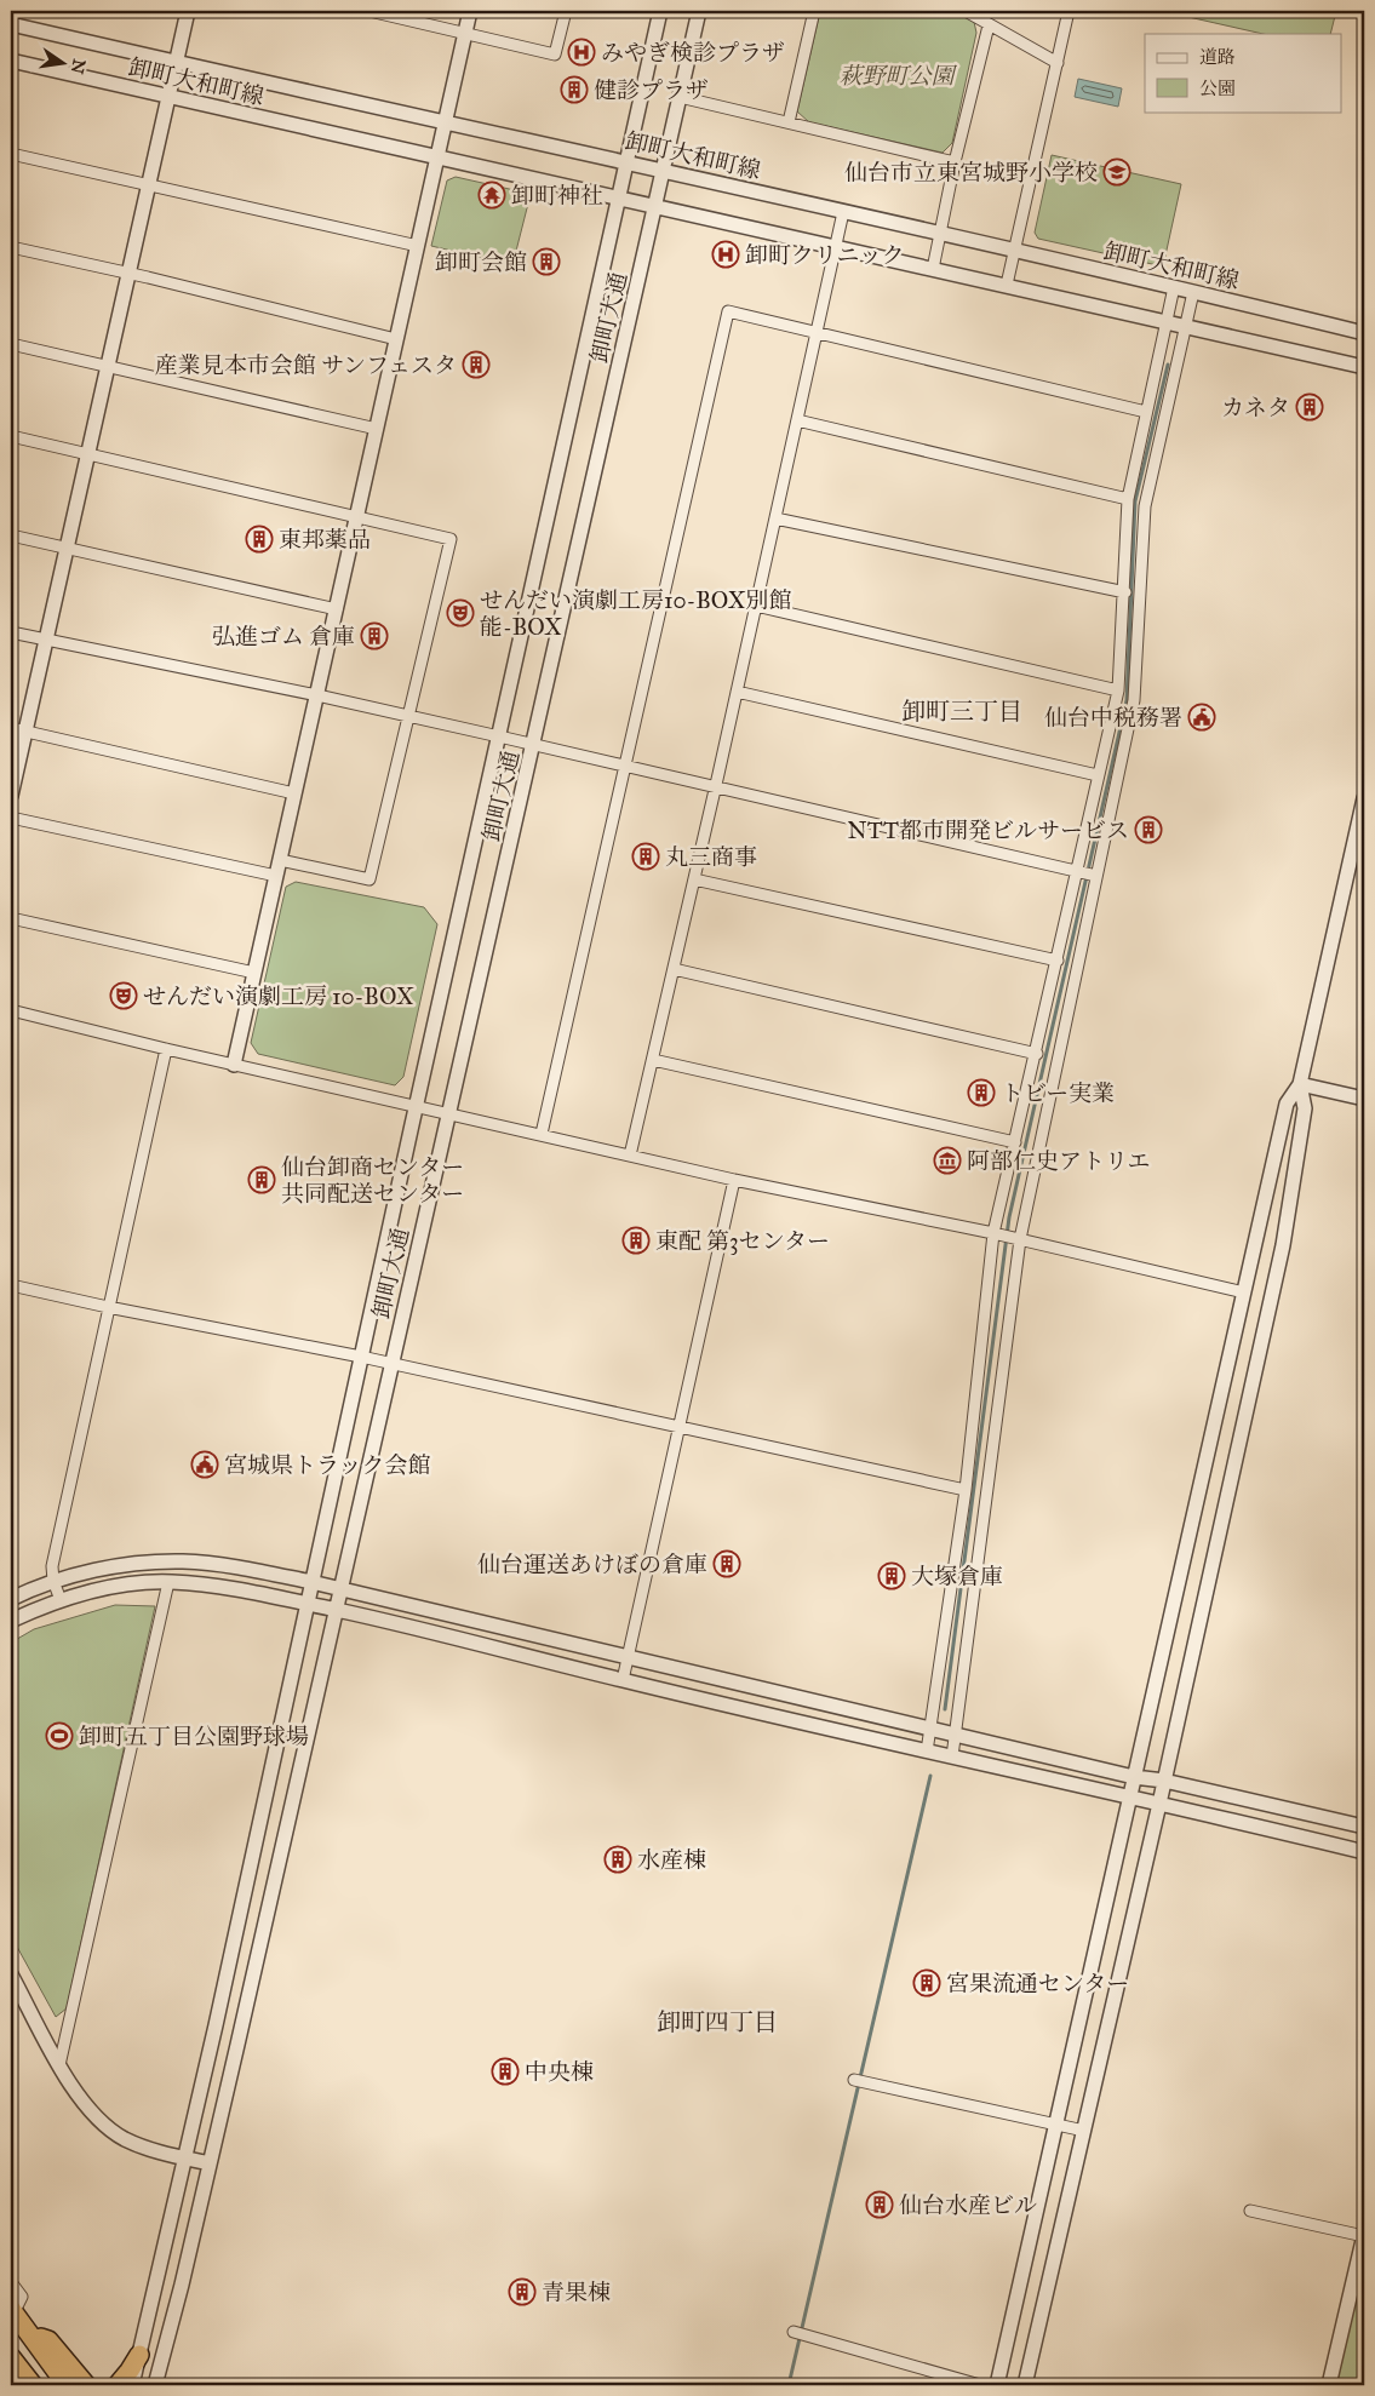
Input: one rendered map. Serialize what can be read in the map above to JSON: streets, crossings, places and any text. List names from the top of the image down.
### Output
{
  "streets": {
    "street": ["卸町大和町線", "卸町大通"]
  },
  "crossings": [
    ["卸町大和町線", "卸町大通"]
  ],
  "districts": ["卸町三丁目", "卸町四丁目"],
  "parks": ["萩野町公園"],
  "places": {
    "hospital": ["みやぎ検診プラザ", "卸町クリニック"],
    "building": [
      "健診プラザ",
      "卸町会館",
      "産業見本市会館 サンフェスタ",
      "カネタ",
      "東邦薬品",
      "弘進ゴム 倉庫",
      "NTT都市開発ビルサービス",
      "丸三商事",
      "トビー実業",
      "仙台卸商センター 共同配送センター",
      "東配 第3センター",
      "仙台運送あけぼの倉庫",
      "大塚倉庫",
      "水産棟",
      "宮果流通センター",
      "中央棟",
      "仙台水産ビル",
      "青果棟"
    ],
    "school or university": ["仙台市立東宮城野小学校"],
    "temple": ["卸町神社"],
    "theatre": ["せんだい演劇工房10-BOX別館 能-BOX", "せんだい演劇工房 10-BOX"],
    "public building": ["仙台中税務署", "宮城県トラック会館"],
    "museum": ["阿部仁史アトリエ"],
    "sports": ["卸町五丁目公園野球場"]
  },
  "legend": ["道路", "公園"],
  "north": "right"
}
